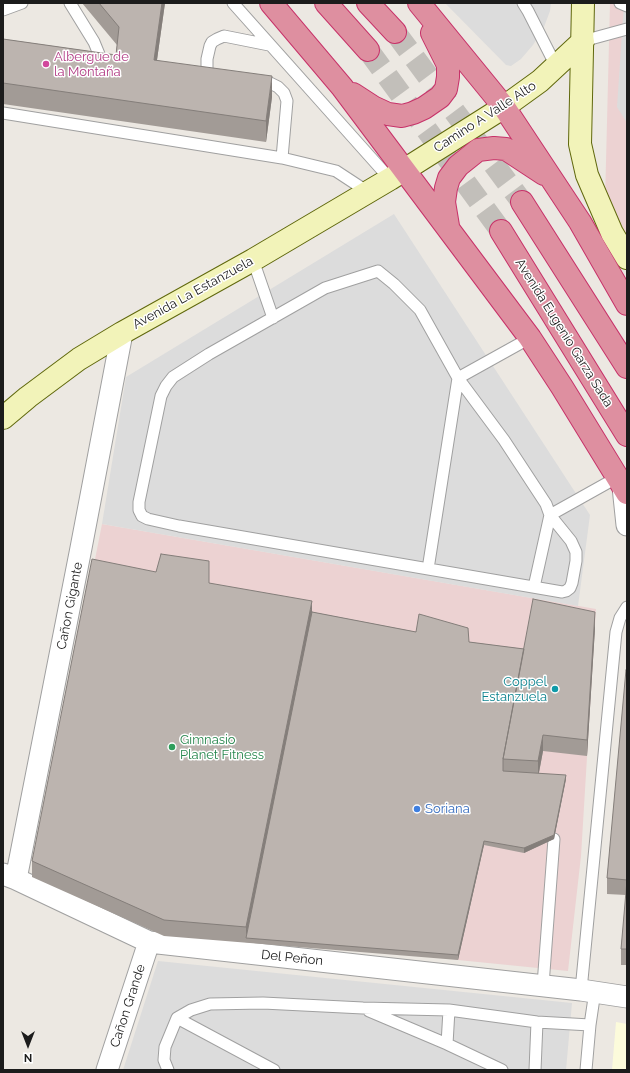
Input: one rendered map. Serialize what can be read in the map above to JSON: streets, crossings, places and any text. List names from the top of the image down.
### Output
{
  "streets": {
    "highway": ["Avenida Eugenio Garza Sada"],
    "street": [
      "Camino A Valle Alto",
      "Avenida La Estanzuela",
      "Cañon Gigante",
      "Del Peñon",
      "Cañon Grande"
    ]
  },
  "crossings": [
    ["Camino A Valle Alto", "Avenida La Estanzuela"],
    ["Avenida La Estanzuela", "Cañon Gigante"],
    ["Cañon Gigante", "Del Peñon"],
    ["Del Peñon", "Cañon Grande"]
  ],
  "places": [
    "Albergue de la Montaña",
    "Coppel Estanzuela",
    "Gimnasio Planet Fitness",
    "Soriana"
  ],
  "north": "bottom"
}
